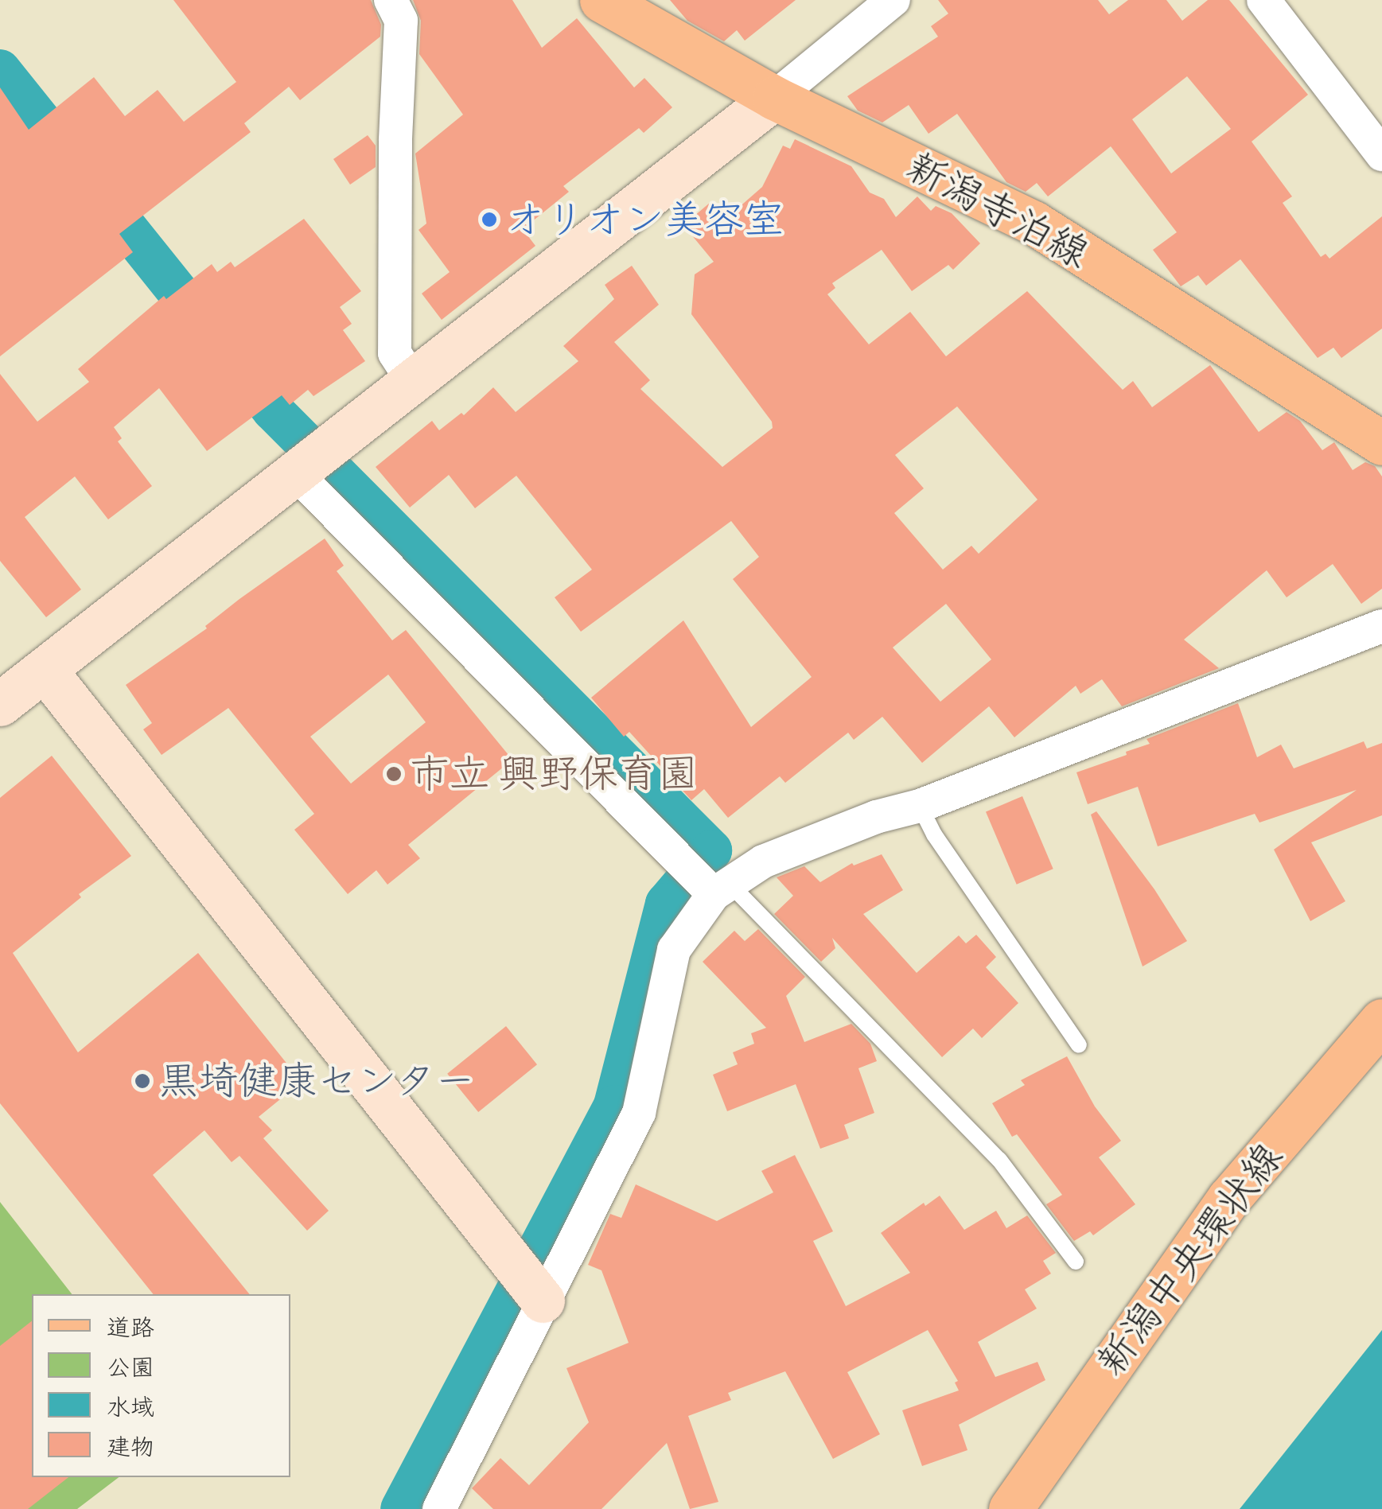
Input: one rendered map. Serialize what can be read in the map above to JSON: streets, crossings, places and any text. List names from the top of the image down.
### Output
{
  "streets": {
    "main road": ["新潟寺泊線", "新潟中央環状線"]
  },
  "places": ["オリオン美容室", "市立 興野保育園", "黒埼健康センター"],
  "legend": [
    "道路",
    "公園",
    "水域",
    "建物"
  ]
}
